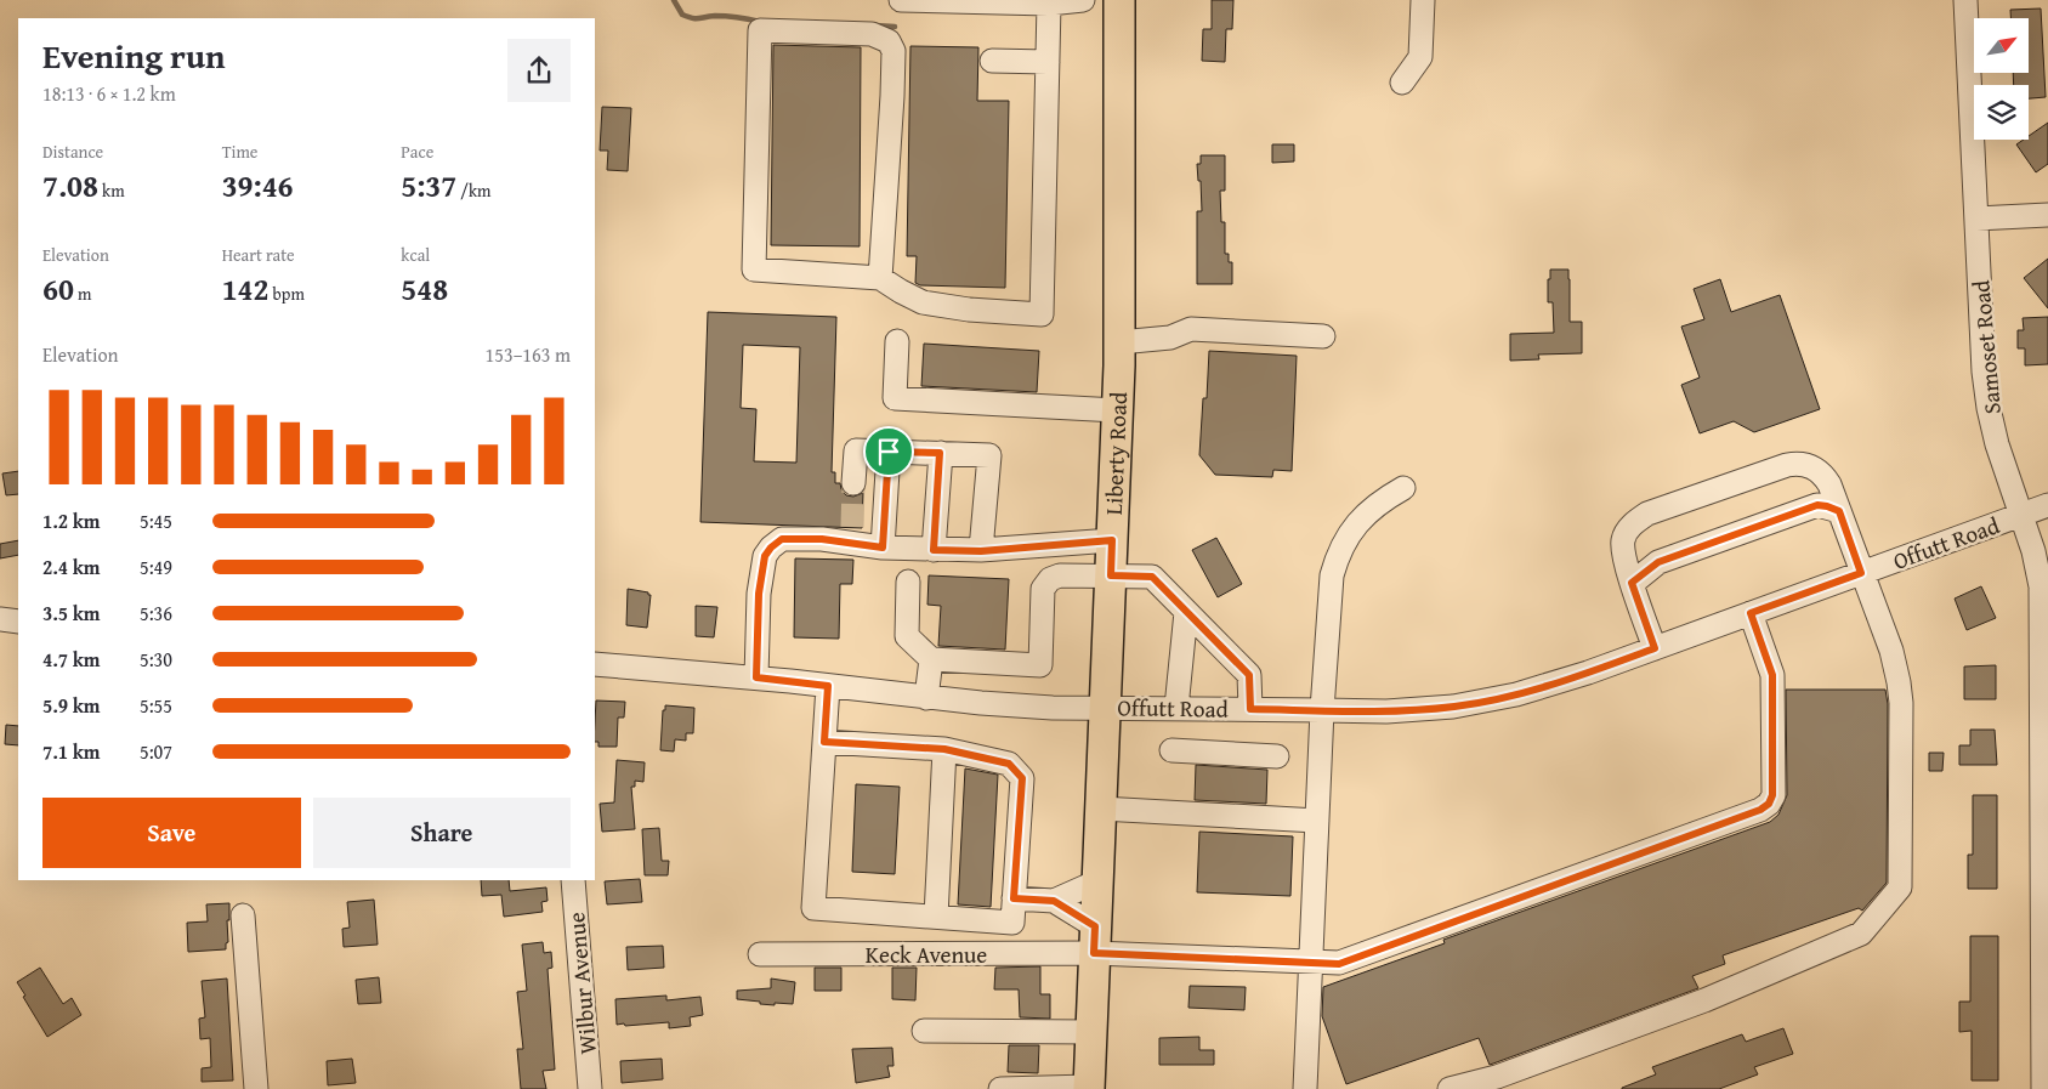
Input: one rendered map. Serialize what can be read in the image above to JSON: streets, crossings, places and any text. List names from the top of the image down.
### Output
{
  "streets": {
    "main road": ["Liberty Road"],
    "street": [
      "Samoset Road",
      "Offutt Road",
      "Keck Avenue",
      "Wilbur Avenue"
    ]
  },
  "crossings": [
    ["Samoset Road", "Offutt Road"],
    ["Liberty Road", "Offutt Road"],
    ["Liberty Road", "Keck Avenue"],
    ["Offutt Road", "Keck Avenue"]
  ],
  "north": "top right",
  "page": {
    "heading": ["Evening run", "18:13 · 6 × 1.2 km"],
    "stats": [
      ["Distance", "7.08 km"],
      ["Time", "39:46"],
      ["Pace", "5:37 /km"],
      ["Elevation", "60 m"],
      ["Heart rate", "142 bpm"],
      ["kcal", "548"]
    ],
    "chart": ["Elevation", "153–163 m"],
    "list": [
      {
        "name": "1.2 km",
        "note": "5:45"
      },
      {
        "name": "2.4 km",
        "note": "5:49"
      },
      {
        "name": "3.5 km",
        "note": "5:36"
      },
      {
        "name": "4.7 km",
        "note": "5:30"
      },
      {
        "name": "5.9 km",
        "note": "5:55"
      },
      {
        "name": "7.1 km",
        "note": "5:07"
      }
    ],
    "buttons": ["Save", "Share"]
  }
}
